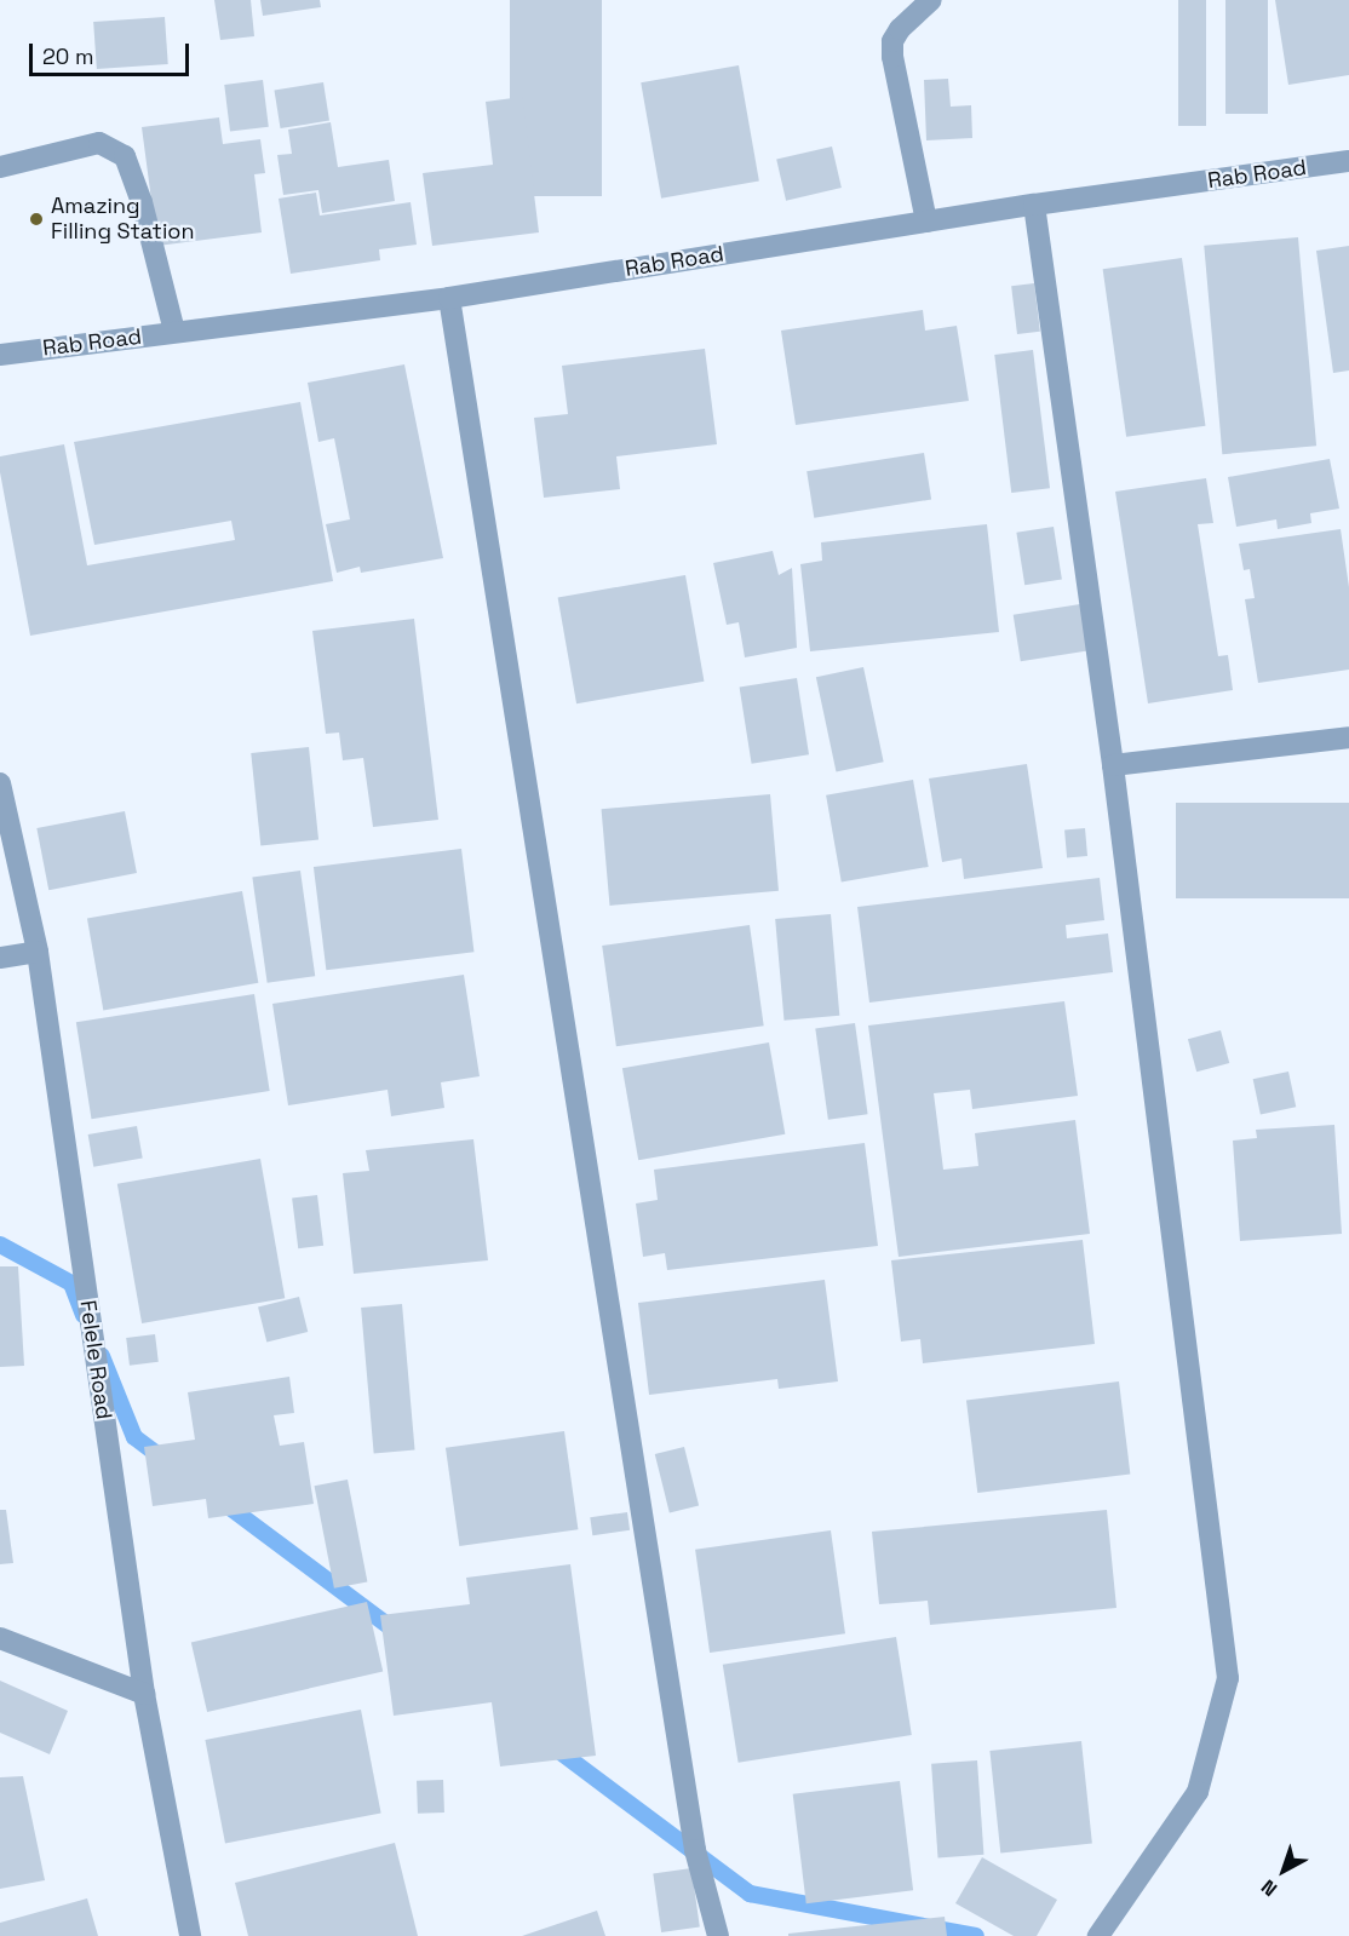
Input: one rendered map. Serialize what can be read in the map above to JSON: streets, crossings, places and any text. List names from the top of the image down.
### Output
{
  "streets": {
    "street": ["Rab Road", "Felele Road"]
  },
  "places": ["Amazing Filling Station"],
  "scale_bar": "20 m",
  "north": "bottom left"
}
